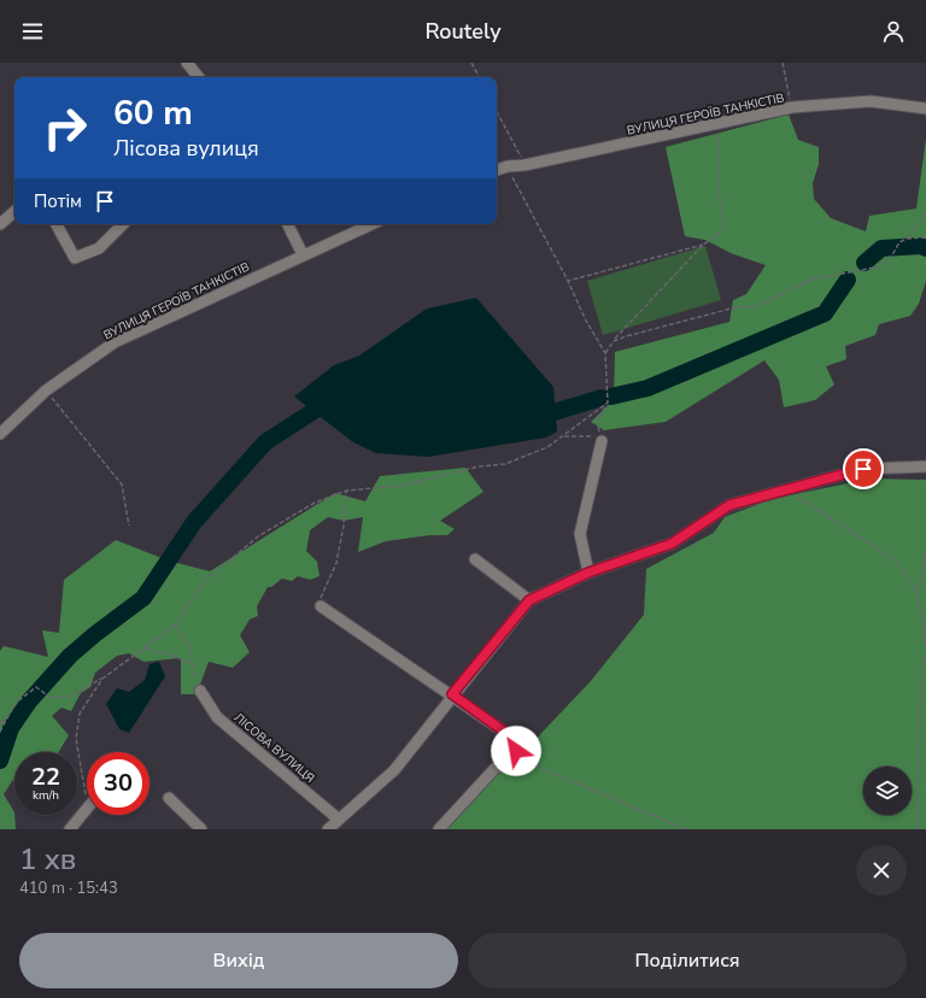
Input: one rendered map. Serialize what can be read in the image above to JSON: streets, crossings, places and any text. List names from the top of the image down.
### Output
{
  "streets": {
    "street": ["ВУЛИЦЯ ГЕРОЇВ ТАНКІСТІВ", "ЛІСОВА ВУЛИЦЯ"]
  },
  "page": {
    "header": "Routely",
    "turn": ["60 m", "Лісова вулиця"],
    "then": "Потім",
    "speed": "22 km/h",
    "limit": "30",
    "heading": ["1 хв", "410 m · 15:43"],
    "buttons": ["Вихід", "Поділитися"]
  }
}
